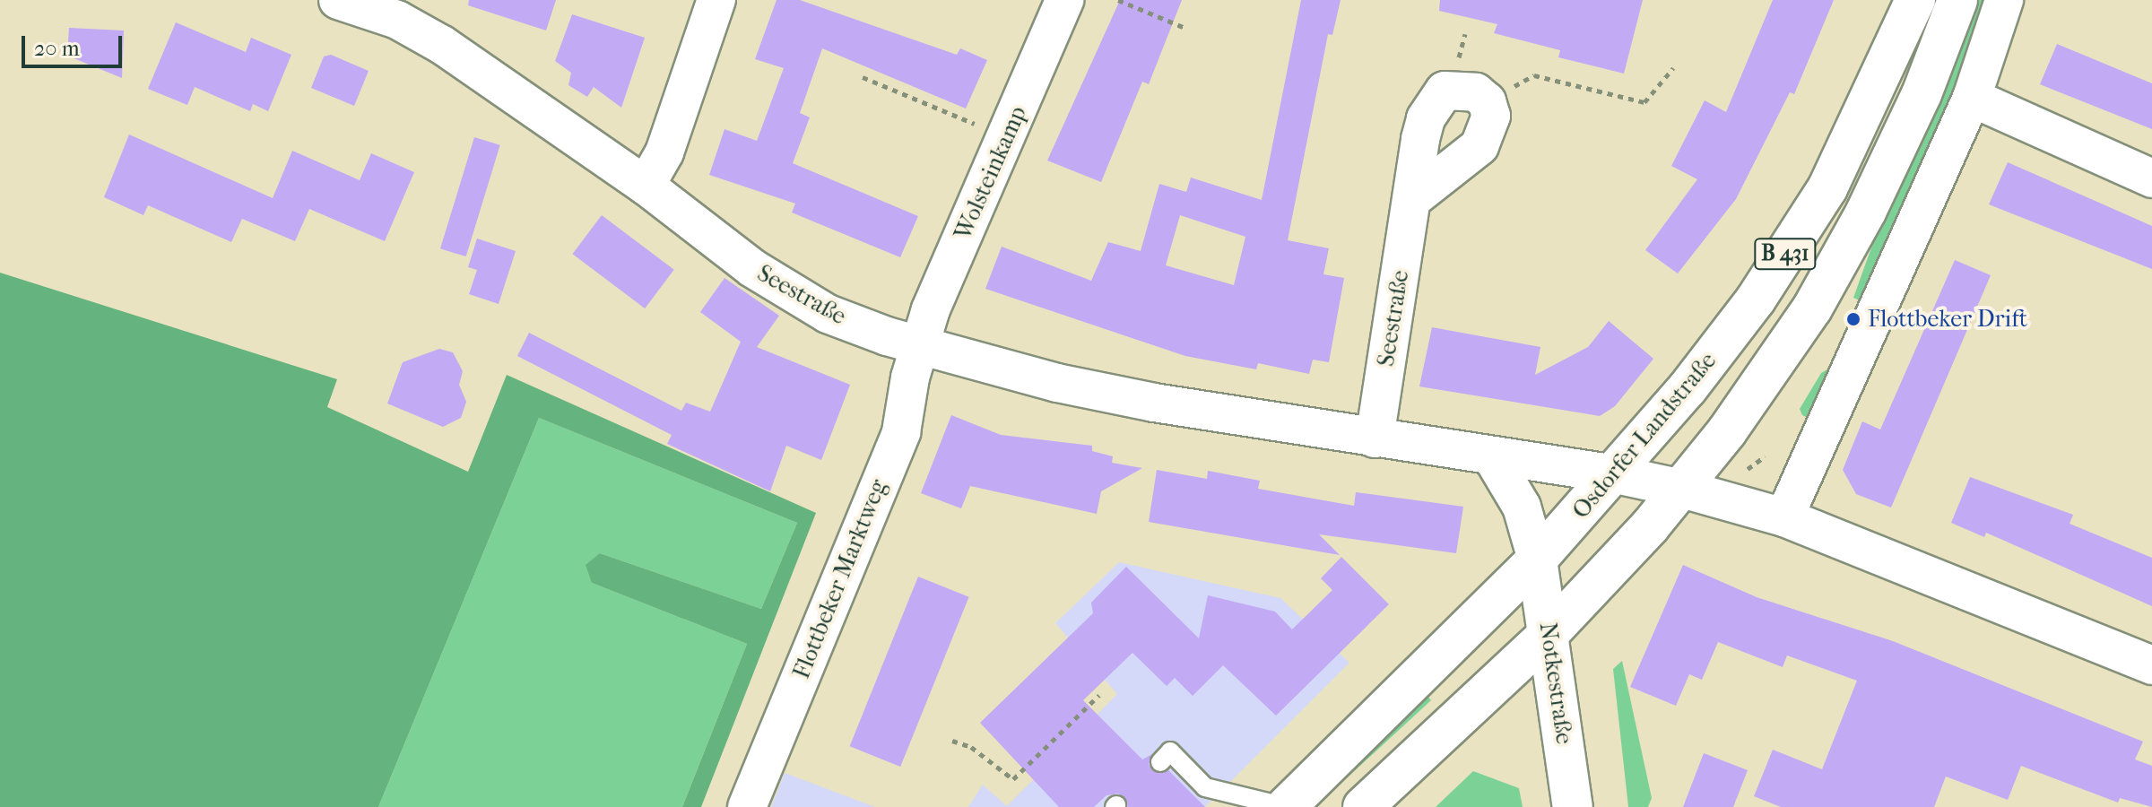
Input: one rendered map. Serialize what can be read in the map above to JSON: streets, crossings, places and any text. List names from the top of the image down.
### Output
{
  "streets": {
    "main road": ["B 431", "Osdorfer Landstraße", "Notkestraße"],
    "street": ["Wolsteinkamp", "Seestraße", "Flottbeker Marktweg"]
  },
  "crossings": [
    ["Wolsteinkamp", "Seestraße"],
    ["Wolsteinkamp", "Flottbeker Marktweg"],
    ["B 431", "Seestraße"],
    ["B 431", "Notkestraße"],
    ["Seestraße", "Osdorfer Landstraße"],
    ["Seestraße", "Flottbeker Marktweg"],
    ["Osdorfer Landstraße", "Notkestraße"]
  ],
  "places": ["Flottbeker Drift"],
  "scale_bar": "20 m"
}
